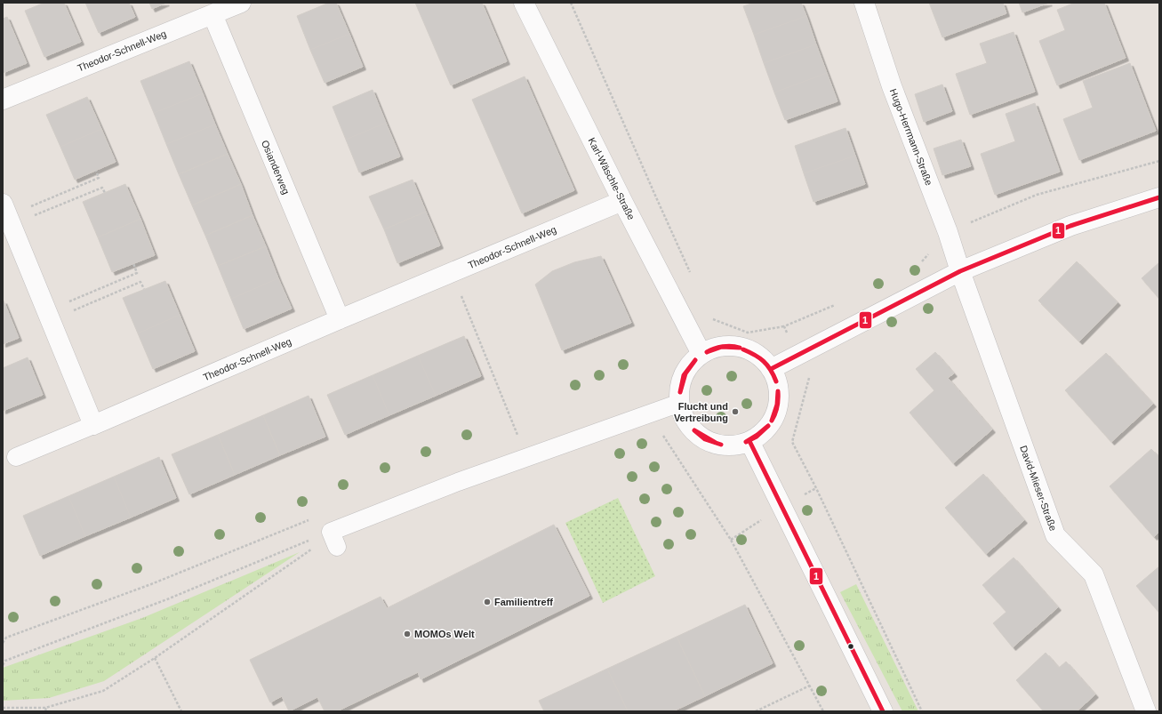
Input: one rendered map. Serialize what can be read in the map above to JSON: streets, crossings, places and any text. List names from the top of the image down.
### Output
{
  "streets": {
    "street": [
      "Theodor-Schnell-Weg",
      "Hugo-Herrmann-Straße",
      "Osianderweg",
      "Karl-Wäschle-Straße",
      "David-Mieser-Straße"
    ]
  },
  "crossings": [
    ["Theodor-Schnell-Weg", "Osianderweg"],
    ["Theodor-Schnell-Weg", "Karl-Wäschle-Straße"],
    ["Hugo-Herrmann-Straße", "David-Mieser-Straße"]
  ],
  "places": ["Flucht und Vertreibung", "Familientreff", "MOMOs Welt"],
  "lines": ["transit line 1"]
}
